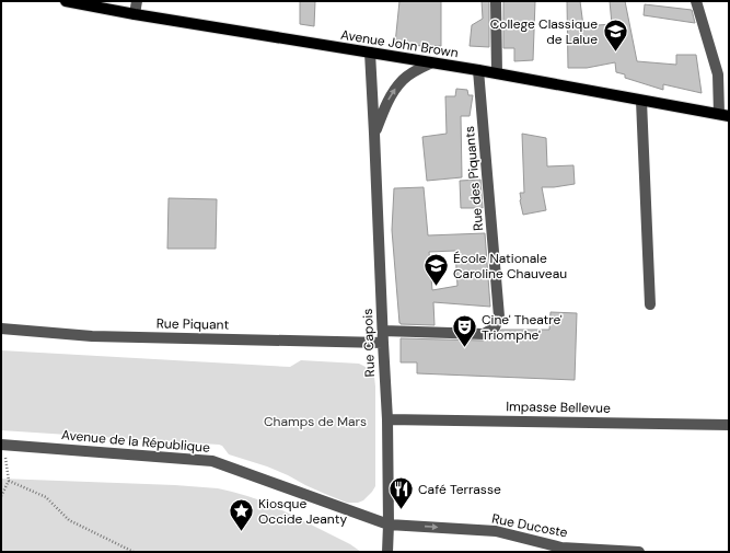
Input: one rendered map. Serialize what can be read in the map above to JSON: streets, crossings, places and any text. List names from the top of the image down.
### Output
{
  "streets": {
    "main road": ["Avenue John Brown"],
    "street": [
      "Rue des Piquants",
      "Rue Piquant",
      "Rue Capois",
      "Impasse Bellevue",
      "Avenue de la République",
      "Rue Ducoste"
    ]
  },
  "crossings": [
    ["Avenue John Brown", "Rue des Piquants"],
    ["Avenue John Brown", "Rue Capois"],
    ["Rue des Piquants", "Rue Capois"],
    ["Rue Piquant", "Rue Capois"],
    ["Rue Capois", "Impasse Bellevue"],
    ["Rue Capois", "Avenue de la République"],
    ["Rue Capois", "Rue Ducoste"],
    ["Avenue de la République", "Rue Ducoste"]
  ],
  "one_way": ["Rue Ducoste"],
  "parks": ["Champs de Mars"],
  "places": {
    "school or university": ["College Classique de Lalue", "École Nationale Caroline Chauveau"],
    "theatre": ["Cine' Theatre' Triomphe'"],
    "restaurant": ["Café Terrasse"],
    "place": ["Kiosque Occide Jeanty"]
  }
}
